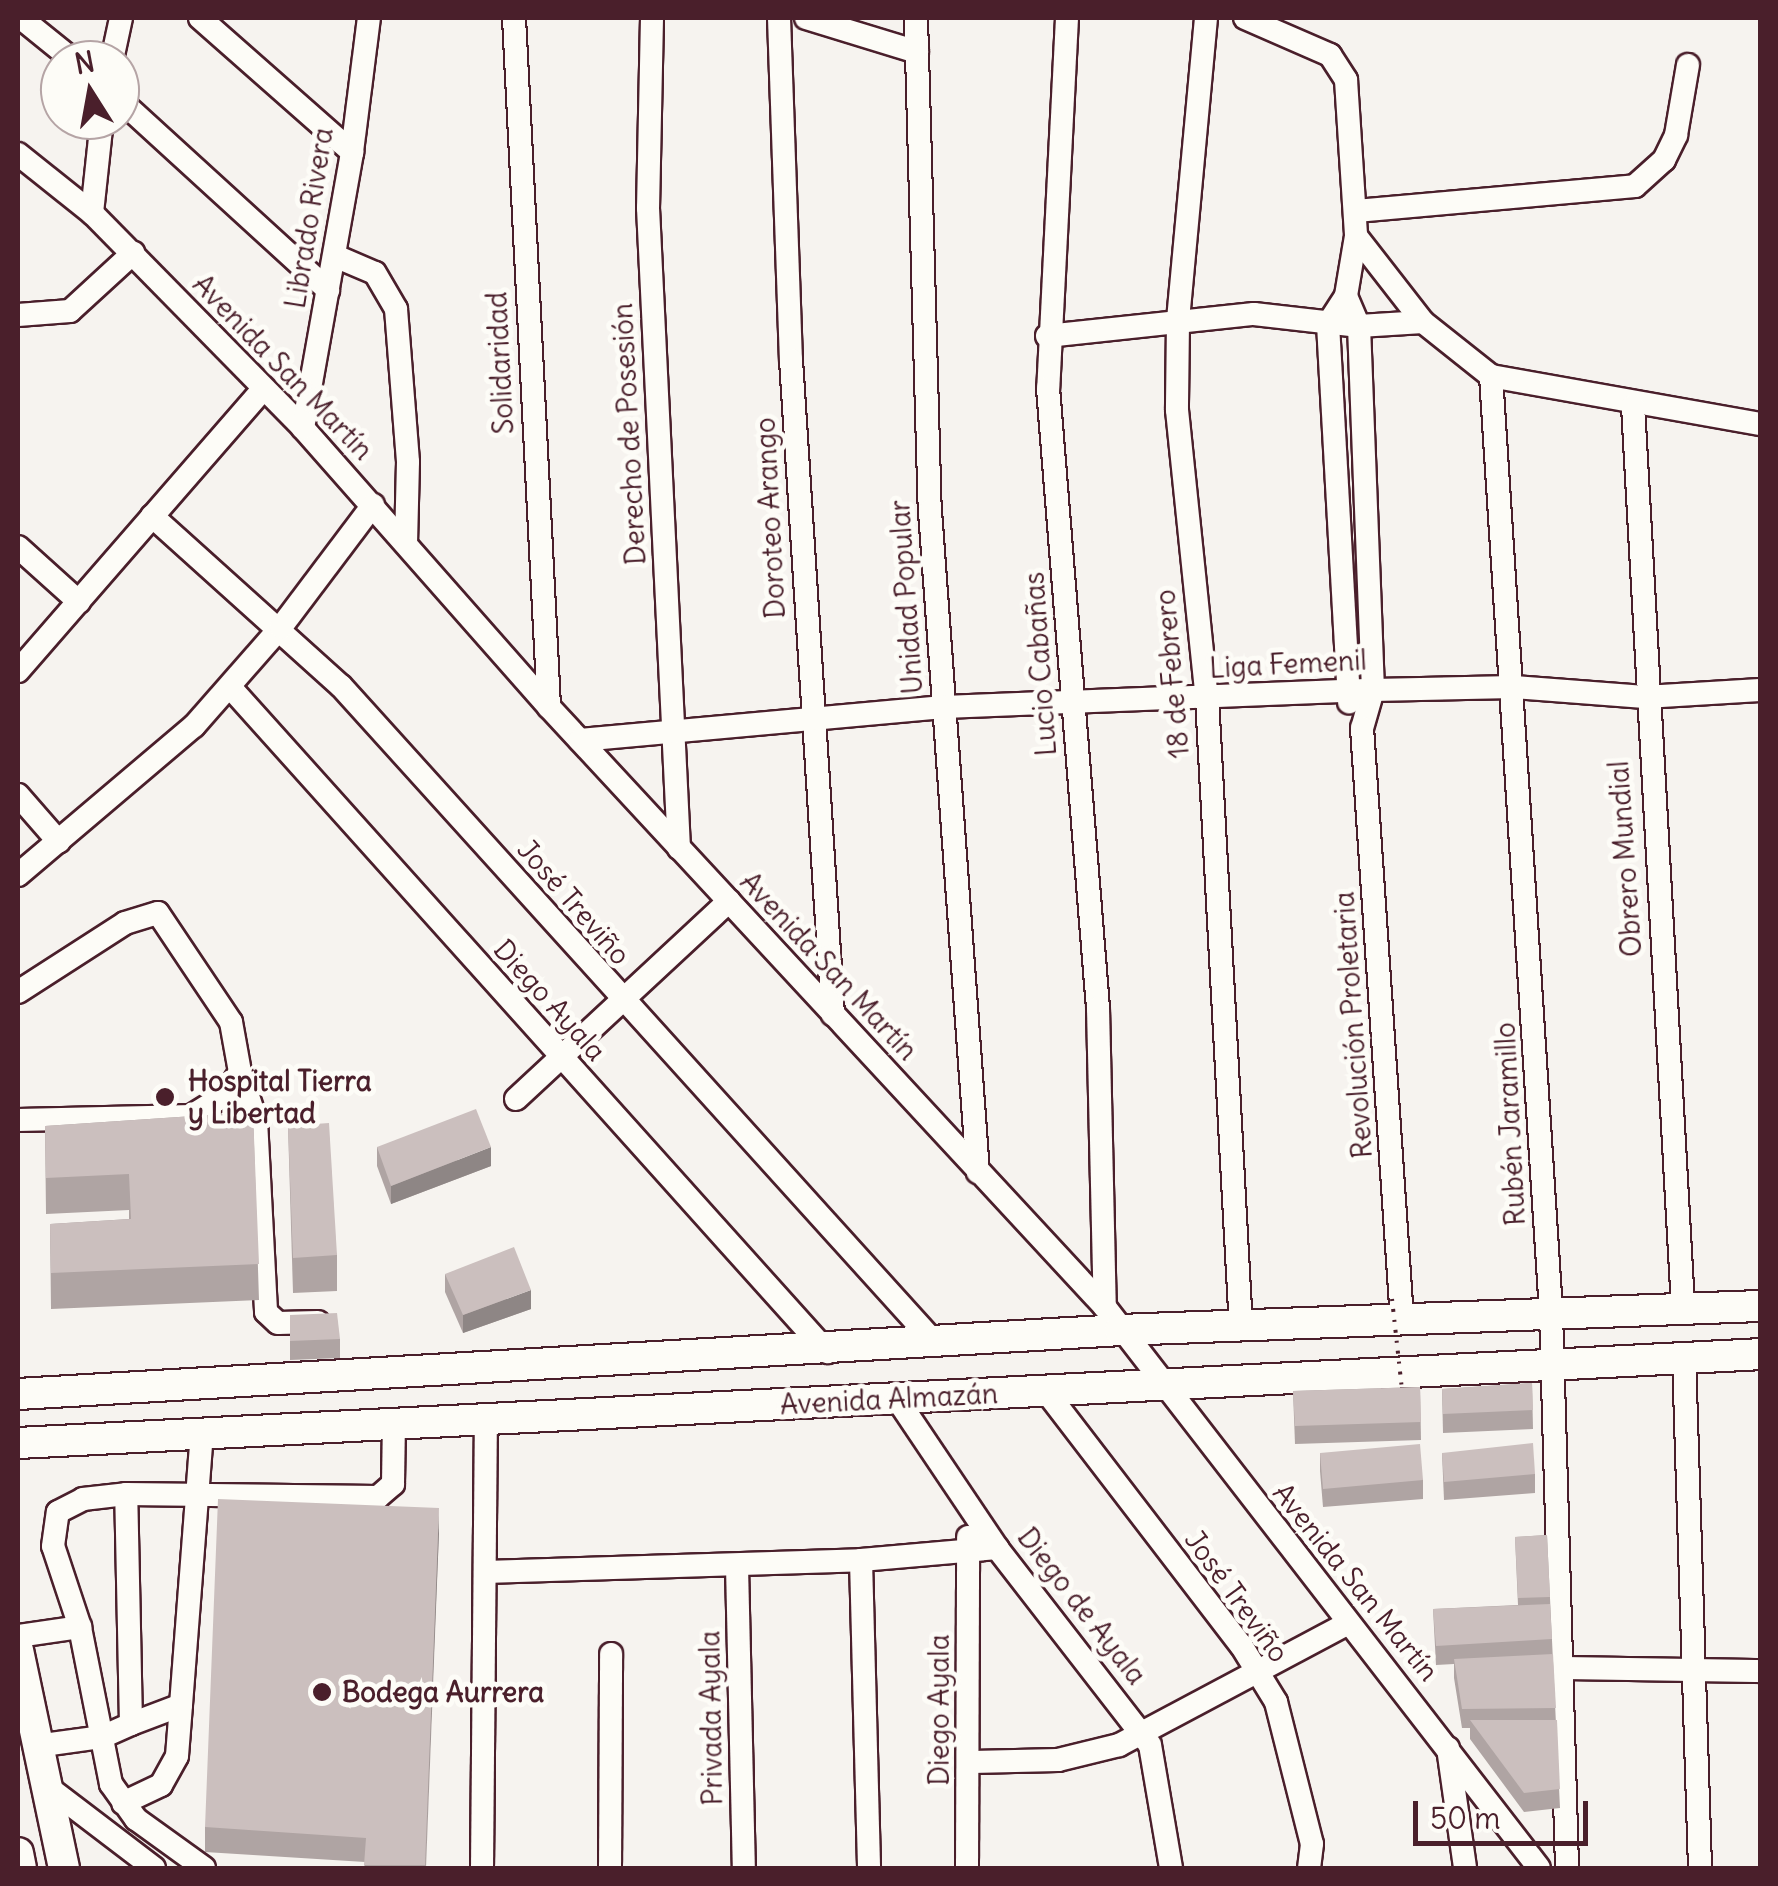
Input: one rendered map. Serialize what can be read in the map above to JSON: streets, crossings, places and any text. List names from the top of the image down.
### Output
{
  "streets": {
    "main road": ["Avenida Almazán"],
    "street": [
      "Librado Rivera",
      "Solidaridad",
      "Avenida San Martín",
      "Derecho de Posesión",
      "Doroteo Arango",
      "Unidad Popular",
      "Lucio Cabañas",
      "Liga Femenil",
      "18 de Febrero",
      "Obrero Mundial",
      "José Treviño",
      "Diego Ayala",
      "Revolución Proletaria",
      "Rubén Jaramillo",
      "Diego de Ayala",
      "Privada Ayala"
    ]
  },
  "crossings": [
    ["Librado Rivera", "Avenida San Martín"],
    ["Solidaridad", "Avenida San Martín"],
    ["Avenida San Martín", "Derecho de Posesión"],
    ["Avenida San Martín", "Doroteo Arango"],
    ["Avenida San Martín", "Unidad Popular"],
    ["Avenida San Martín", "Lucio Cabañas"],
    ["Avenida San Martín", "Liga Femenil"],
    ["Avenida San Martín", "Avenida Almazán"],
    ["Derecho de Posesión", "Liga Femenil"],
    ["Doroteo Arango", "Liga Femenil"],
    ["Unidad Popular", "Liga Femenil"],
    ["Lucio Cabañas", "Liga Femenil"],
    ["Lucio Cabañas", "Avenida Almazán"],
    ["Liga Femenil", "18 de Febrero"],
    ["Liga Femenil", "Obrero Mundial"],
    ["Liga Femenil", "Revolución Proletaria"],
    ["Liga Femenil", "Rubén Jaramillo"],
    ["18 de Febrero", "Avenida Almazán"],
    ["Obrero Mundial", "Avenida Almazán"],
    ["José Treviño", "Avenida Almazán"],
    ["Diego Ayala", "Avenida Almazán"],
    ["Diego Ayala", "Diego de Ayala"],
    ["Revolución Proletaria", "Avenida Almazán"],
    ["Rubén Jaramillo", "Avenida Almazán"],
    ["Avenida Almazán", "Diego de Ayala"]
  ],
  "places": ["Hospital Tierra y Libertad", "Bodega Aurrera"],
  "scale_bar": "50 m",
  "north": "top"
}
